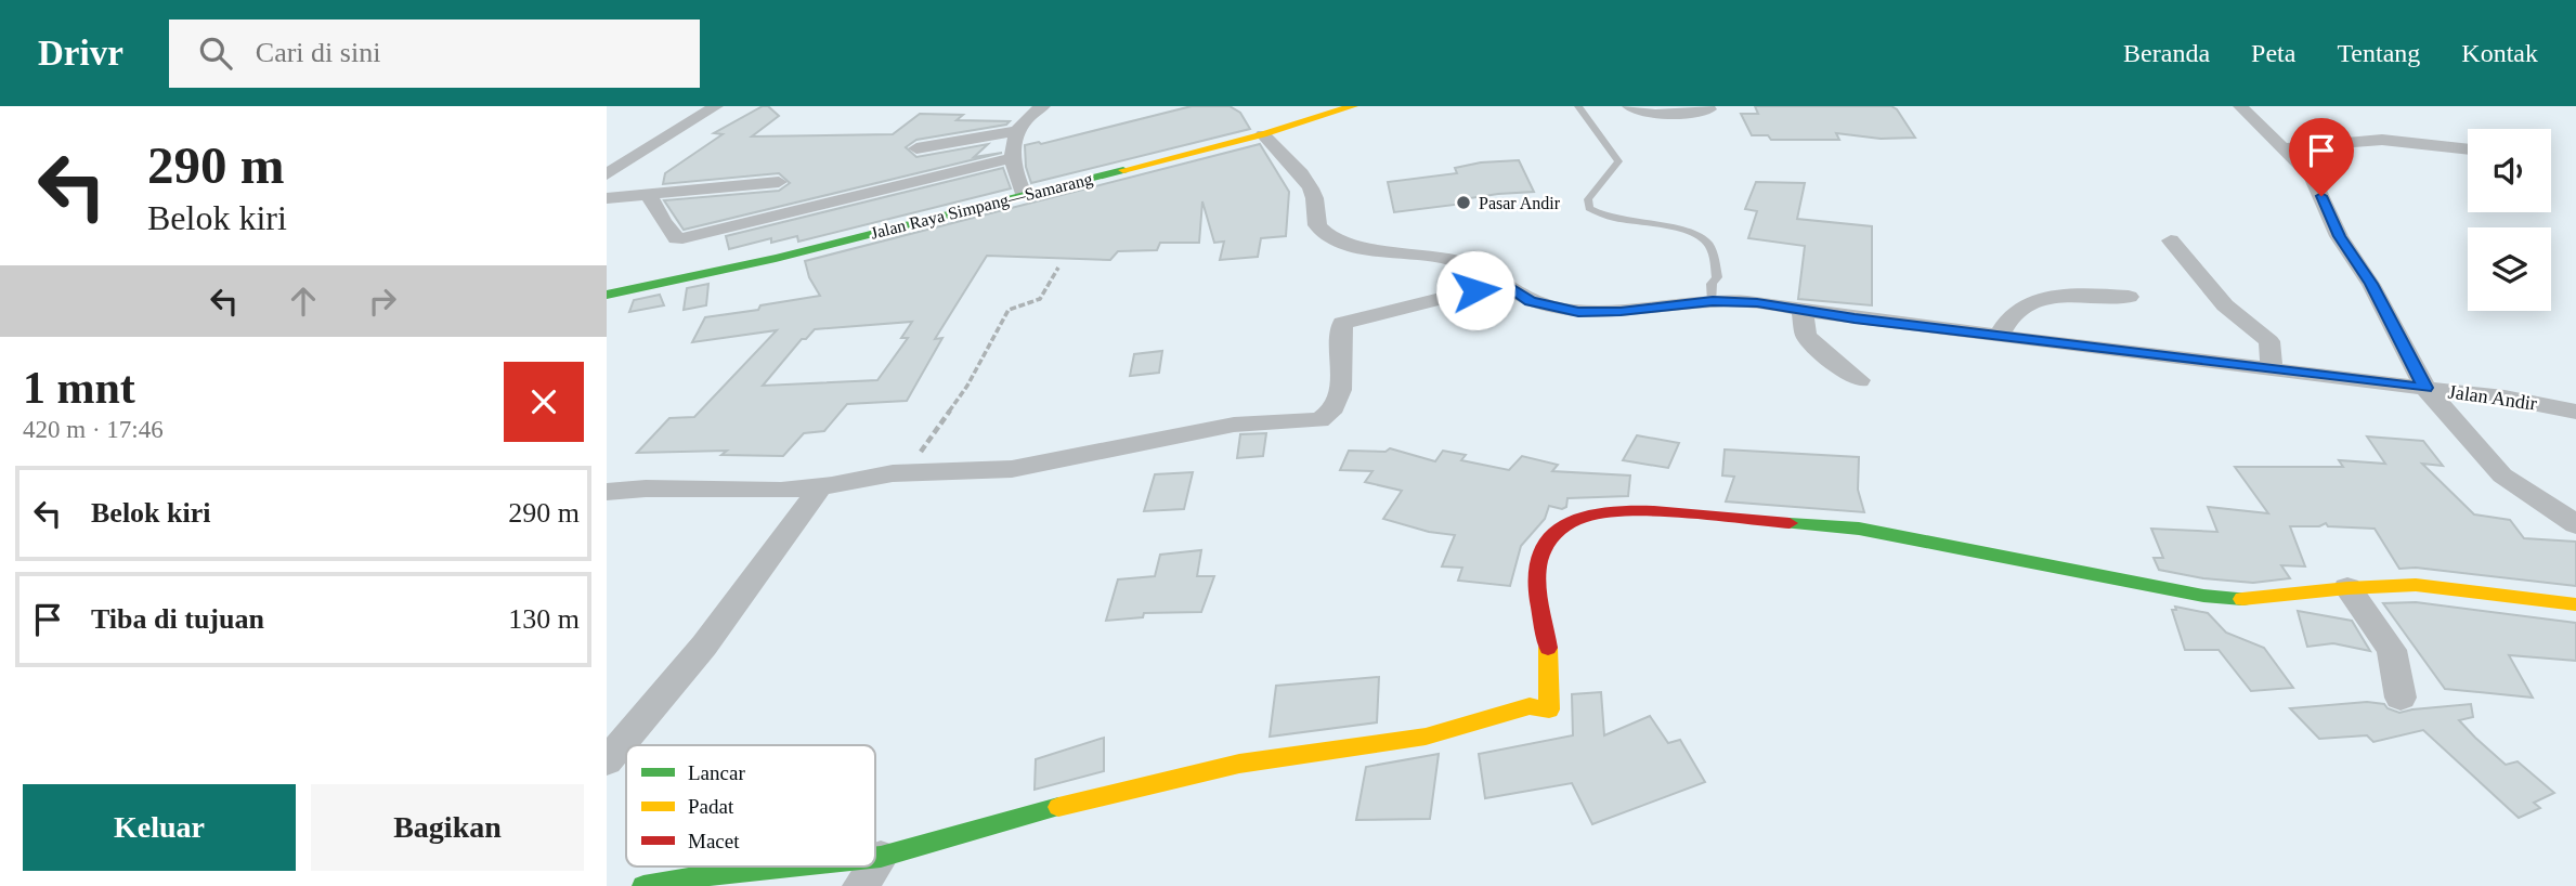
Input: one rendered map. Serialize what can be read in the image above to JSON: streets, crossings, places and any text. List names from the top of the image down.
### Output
{
  "streets": {
    "street": ["Jalan Raya Simpang—Samarang", "Jalan Andir"]
  },
  "crossings": [
    ["Jalan Raya Simpang—Samarang", "Jalan Andir"]
  ],
  "places": ["Pasar Andir"],
  "legend": ["Lancar", "Padat", "Macet"],
  "page": {
    "header": "Drivr",
    "search": "Cari di sini",
    "nav": [
      "Beranda",
      "Peta",
      "Tentang",
      "Kontak"
    ],
    "turn": ["290 m", "Belok kiri"],
    "heading": ["1 mnt", "420 m · 17:46"],
    "list": [
      {
        "name": "Belok kiri",
        "value": "290 m"
      },
      {
        "name": "Tiba di tujuan",
        "value": "130 m"
      }
    ],
    "buttons": ["Keluar", "Bagikan"]
  }
}
